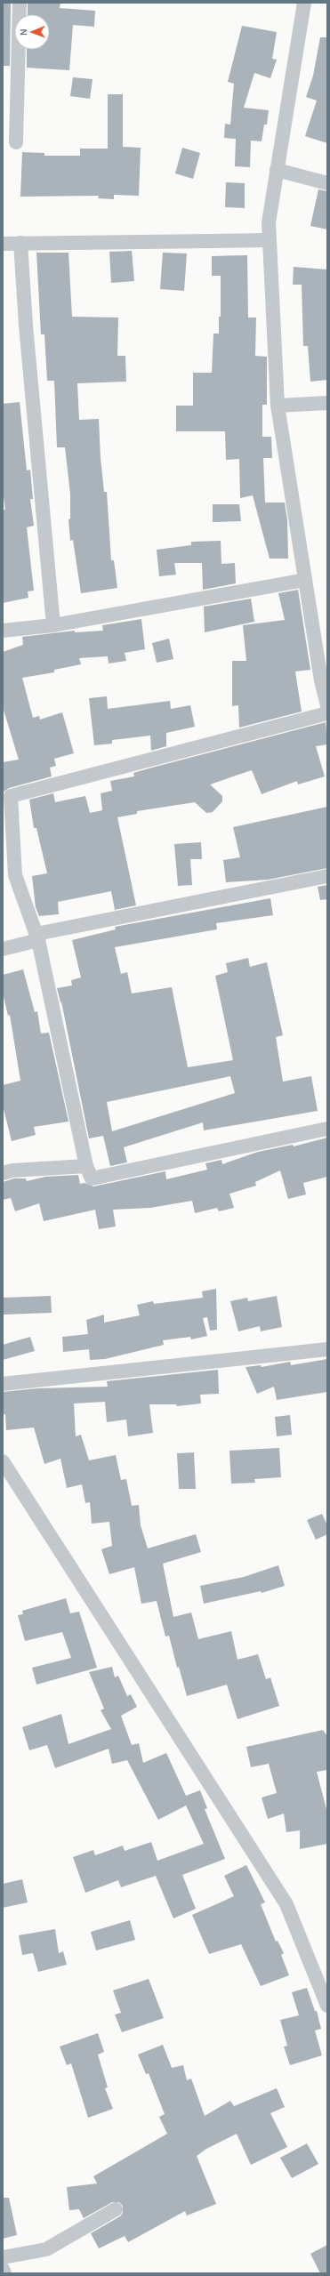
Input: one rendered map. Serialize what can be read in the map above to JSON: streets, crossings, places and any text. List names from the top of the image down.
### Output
{
  "north": "left"
}
